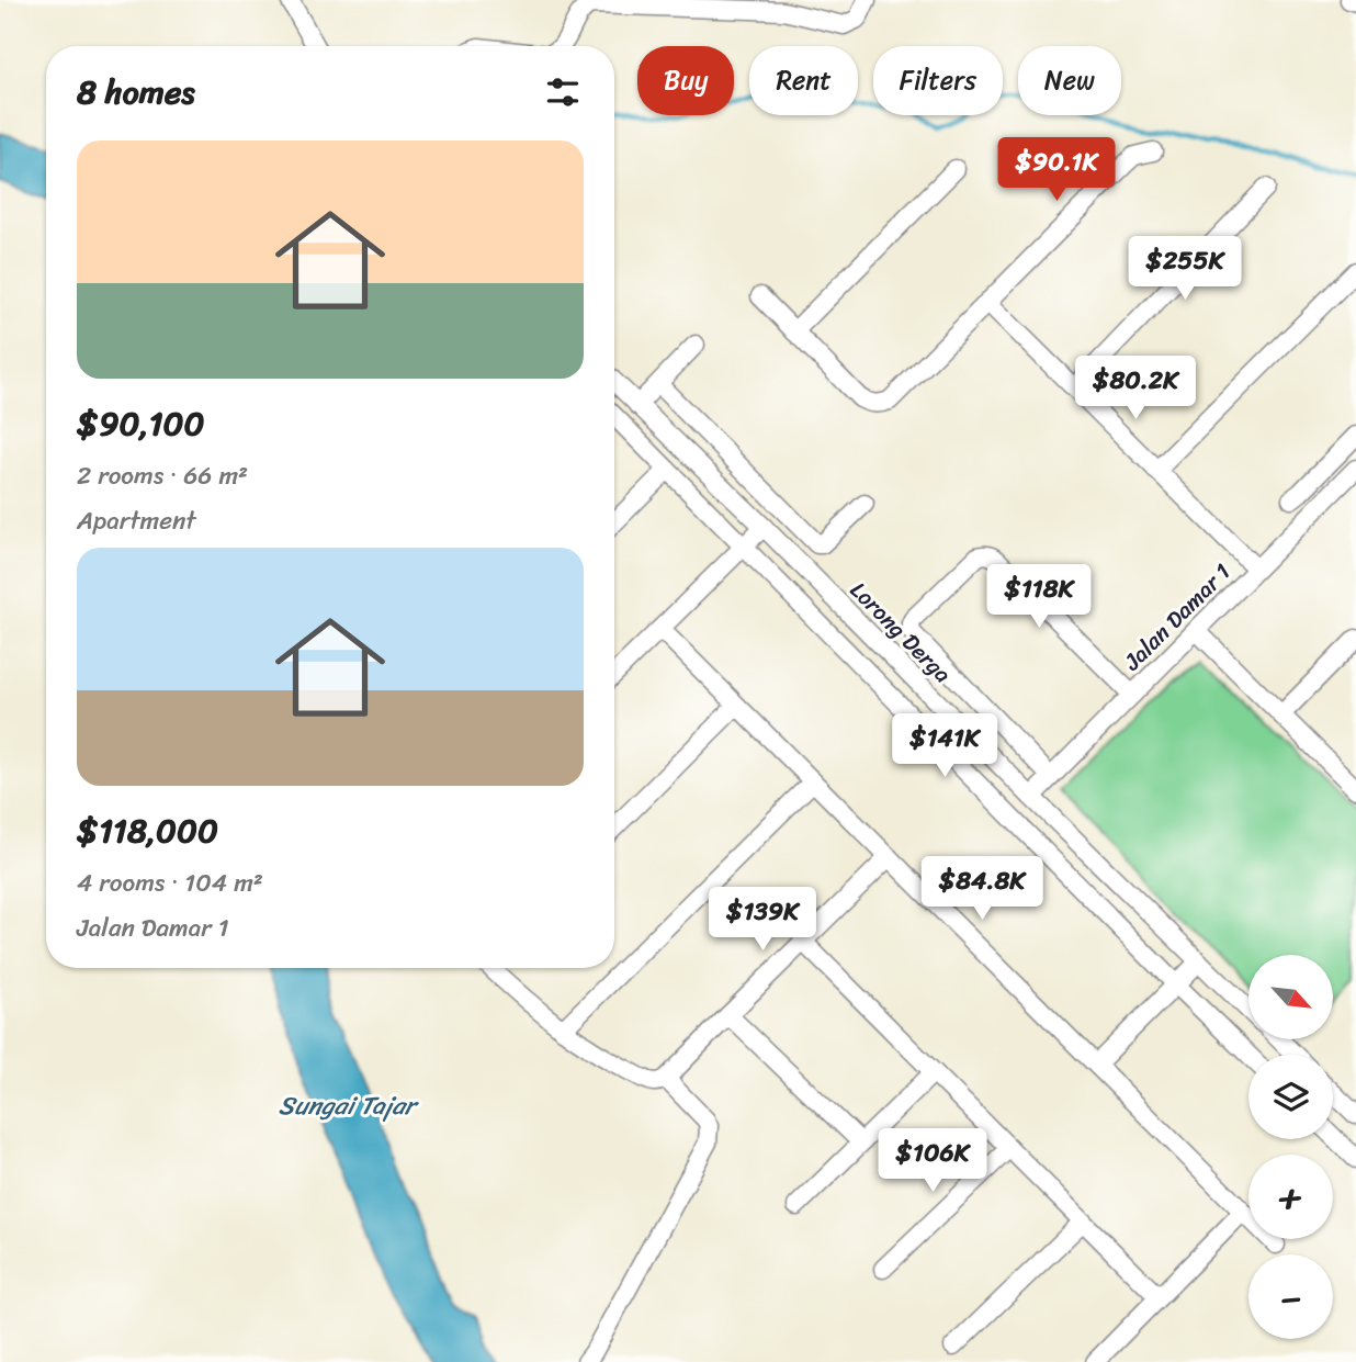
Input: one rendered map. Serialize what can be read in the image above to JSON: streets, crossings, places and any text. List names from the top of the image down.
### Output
{
  "streets": {
    "street": ["Jalan Damar 1", "Lorong Derga"]
  },
  "crossings": [
    ["Jalan Damar 1", "Lorong Derga"]
  ],
  "water": ["Sungai Tajar"],
  "north": "bottom right",
  "page": {
    "chip": [
      "Buy",
      "Rent",
      "Filters",
      "New"
    ],
    "heading": "8 homes",
    "price": [
      "$90.1K",
      "$255K",
      "$80.2K",
      "$118K",
      "$141K",
      "$84.8K",
      "$139K",
      "$106K"
    ],
    "list": [
      {
        "name": "$90,100",
        "note": "2 rooms · 66 m² · Apartment"
      },
      {
        "name": "$118,000",
        "note": "4 rooms · 104 m² · Jalan Damar 1"
      }
    ],
    "map_buttons": ["+", "−"]
  }
}
